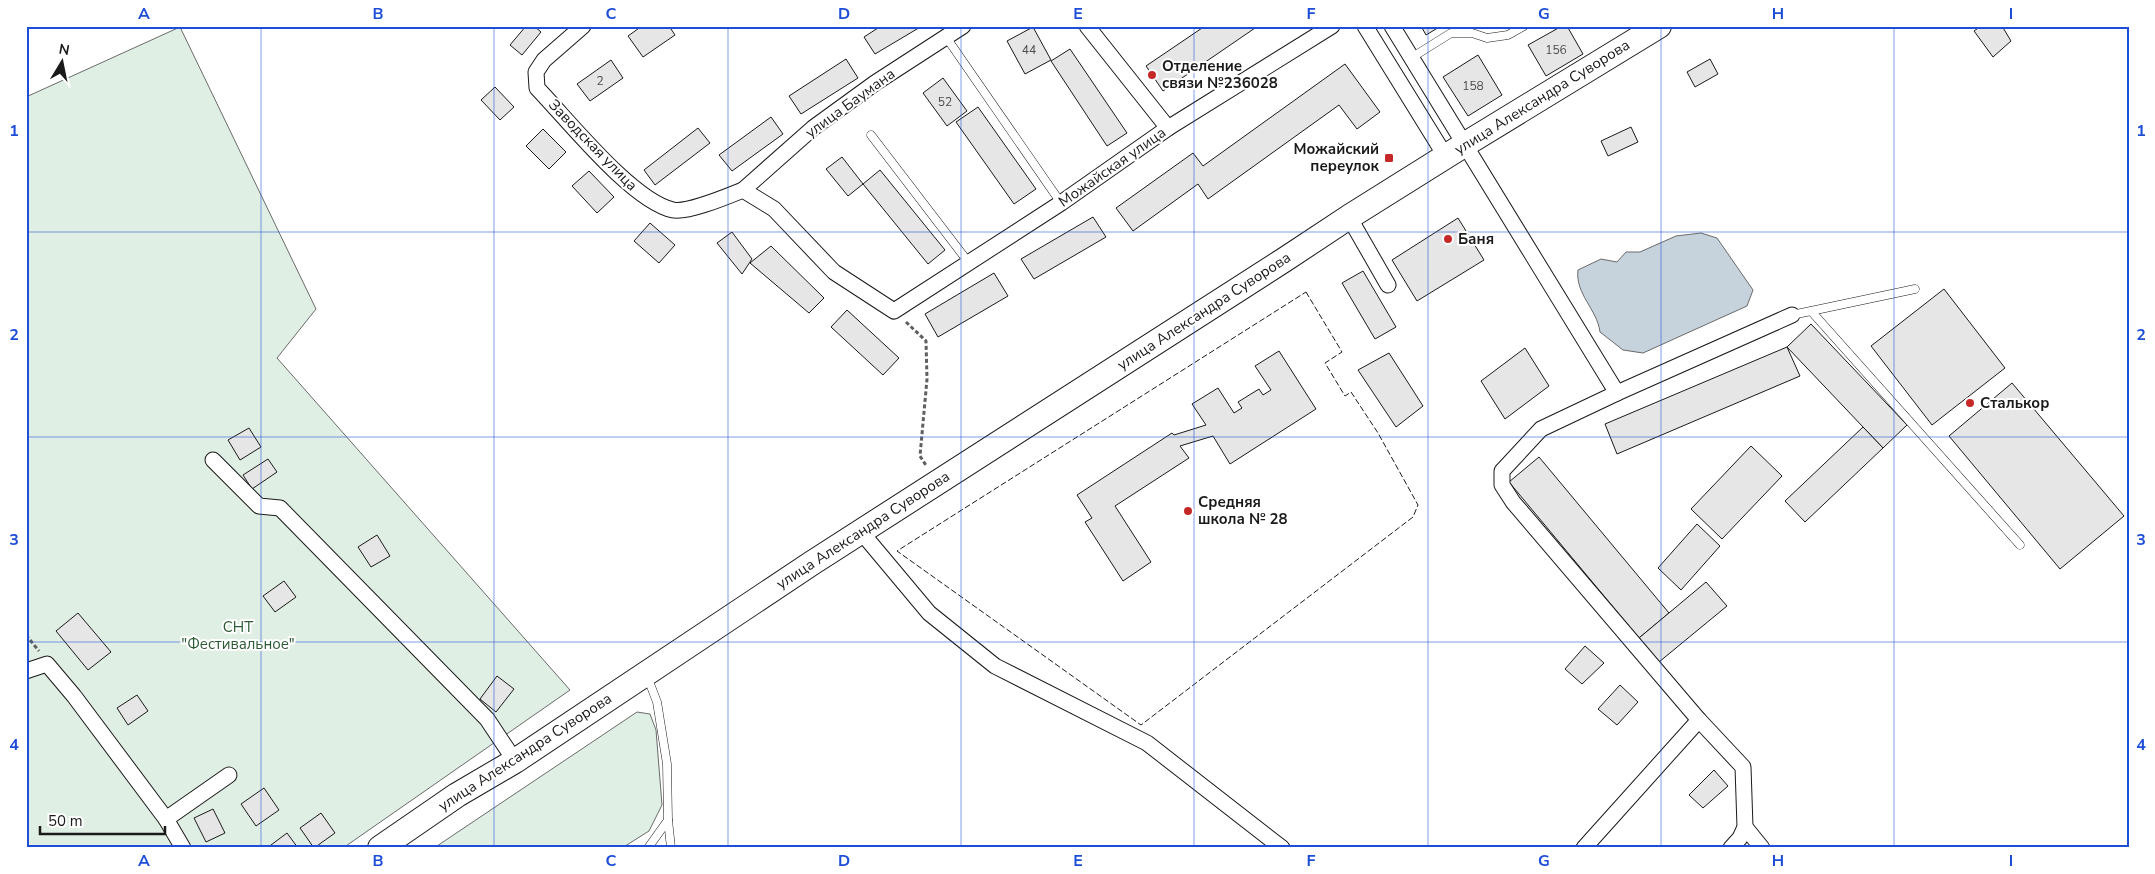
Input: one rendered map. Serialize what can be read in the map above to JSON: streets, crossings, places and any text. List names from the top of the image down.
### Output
{
  "streets": {
    "main road": ["улица Александра Суворова"],
    "street": ["улица Баумана", "Заводская улица", "Можайская улица"]
  },
  "crossings": [
    ["улица Баумана", "Заводская улица"]
  ],
  "parks": ["СНТ \"Фестивальное\""],
  "places": {
    "other": [
      "Отделение связи №236028",
      "Баня",
      "Сталькор",
      "Средняя школа № 28"
    ],
    "transit": ["Можайский переулок"]
  },
  "house_numbers": [
    "44",
    "156",
    "2",
    "158",
    "52"
  ],
  "scale_bar": "50 m",
  "north": "top",
  "grid": {
    "columns": [
      "A",
      "B",
      "C",
      "D",
      "E",
      "F",
      "G",
      "H",
      "I"
    ],
    "rows": [
      "1",
      "2",
      "3",
      "4"
    ]
  }
}
